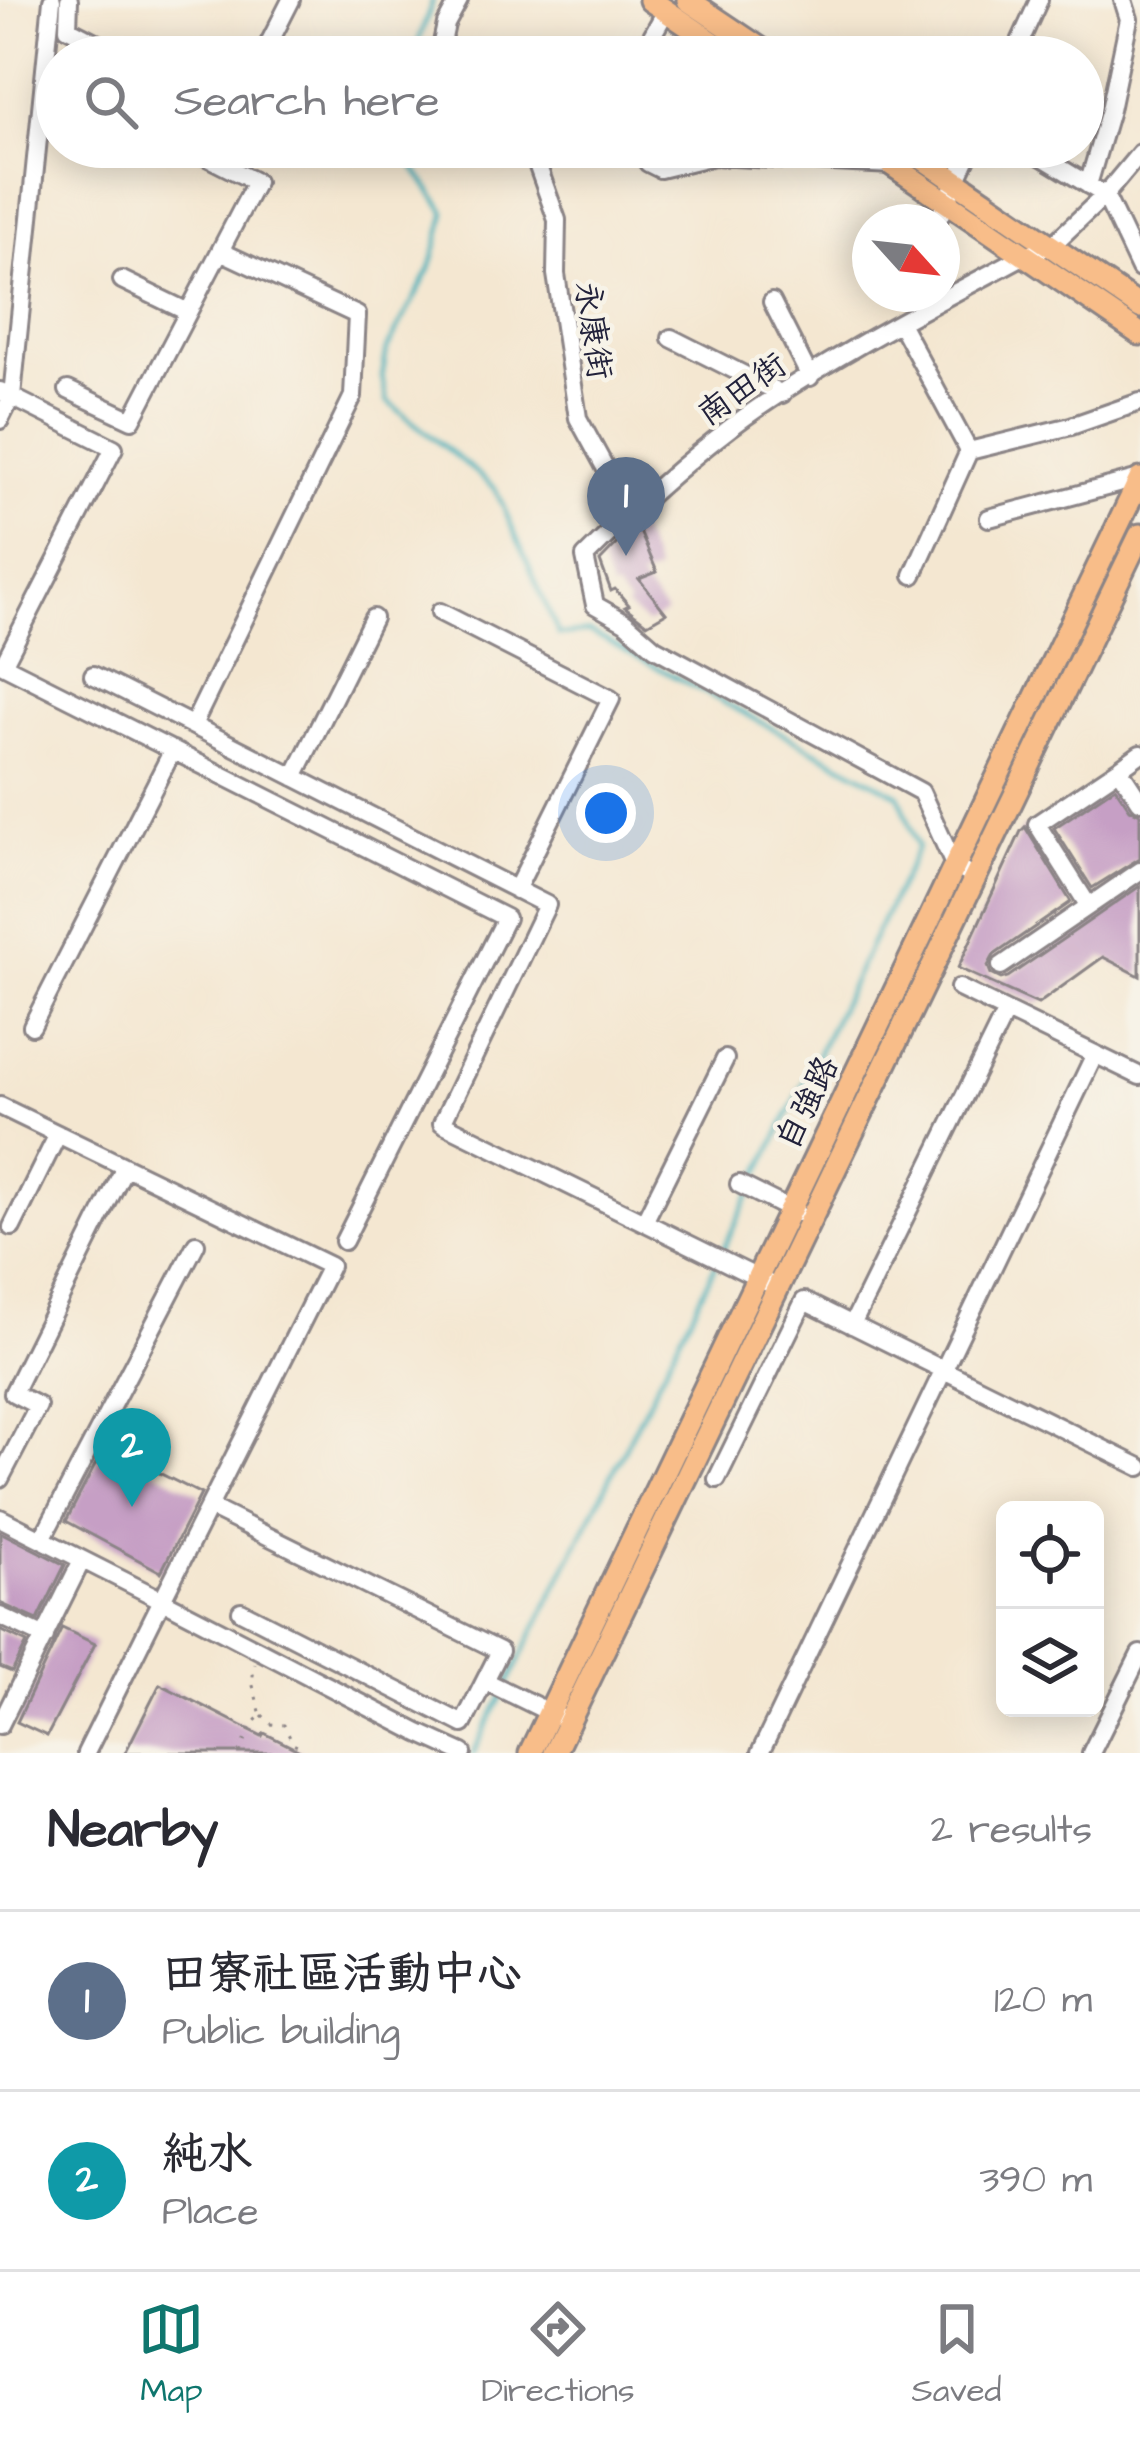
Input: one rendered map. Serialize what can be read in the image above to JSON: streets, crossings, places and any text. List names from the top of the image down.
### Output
{
  "streets": {
    "main road": ["自強路"],
    "street": ["永康街", "南田街"]
  },
  "crossings": [
    ["永康街", "南田街"],
    ["南田街", "自強路"]
  ],
  "north": "bottom right",
  "page": {
    "search": "Search here",
    "pins": ["1", "2"],
    "heading": ["Nearby", "2 results"],
    "list": [
      {
        "mark": "1",
        "name": "田寮社區活動中心",
        "note": "Public building",
        "value": "120 m"
      },
      {
        "mark": "2",
        "name": "純水",
        "note": "Place",
        "value": "390 m"
      }
    ],
    "nav": ["Map", "Directions", "Saved"]
  }
}
